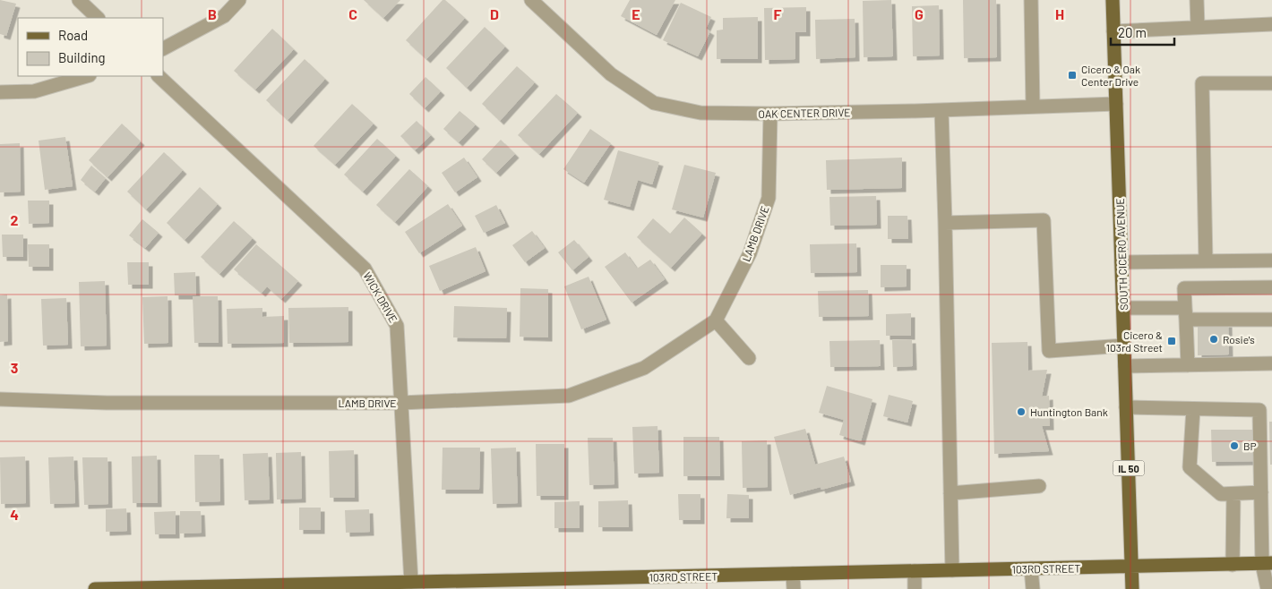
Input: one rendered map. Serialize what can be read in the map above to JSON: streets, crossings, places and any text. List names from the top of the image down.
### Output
{
  "streets": {
    "main road": ["SOUTH CICERO AVENUE", "IL 50", "103RD STREET"],
    "street": ["OAK CENTER DRIVE", "LAMB DRIVE", "WICK DRIVE"]
  },
  "crossings": [
    ["OAK CENTER DRIVE", "LAMB DRIVE"],
    ["OAK CENTER DRIVE", "SOUTH CICERO AVENUE"],
    ["LAMB DRIVE", "WICK DRIVE"],
    ["SOUTH CICERO AVENUE", "103RD STREET"],
    ["WICK DRIVE", "103RD STREET"]
  ],
  "places": {
    "transit": ["Cicero & Oak Center Drive", "Cicero & 103rd Street"],
    "other": ["Rosie's", "Huntington Bank", "BP"]
  },
  "legend": ["Road", "Building"],
  "scale_bar": "20 m",
  "grid": {
    "columns": [
      "B",
      "C",
      "D",
      "E",
      "F",
      "G",
      "H"
    ],
    "rows": ["2", "3", "4"]
  }
}
